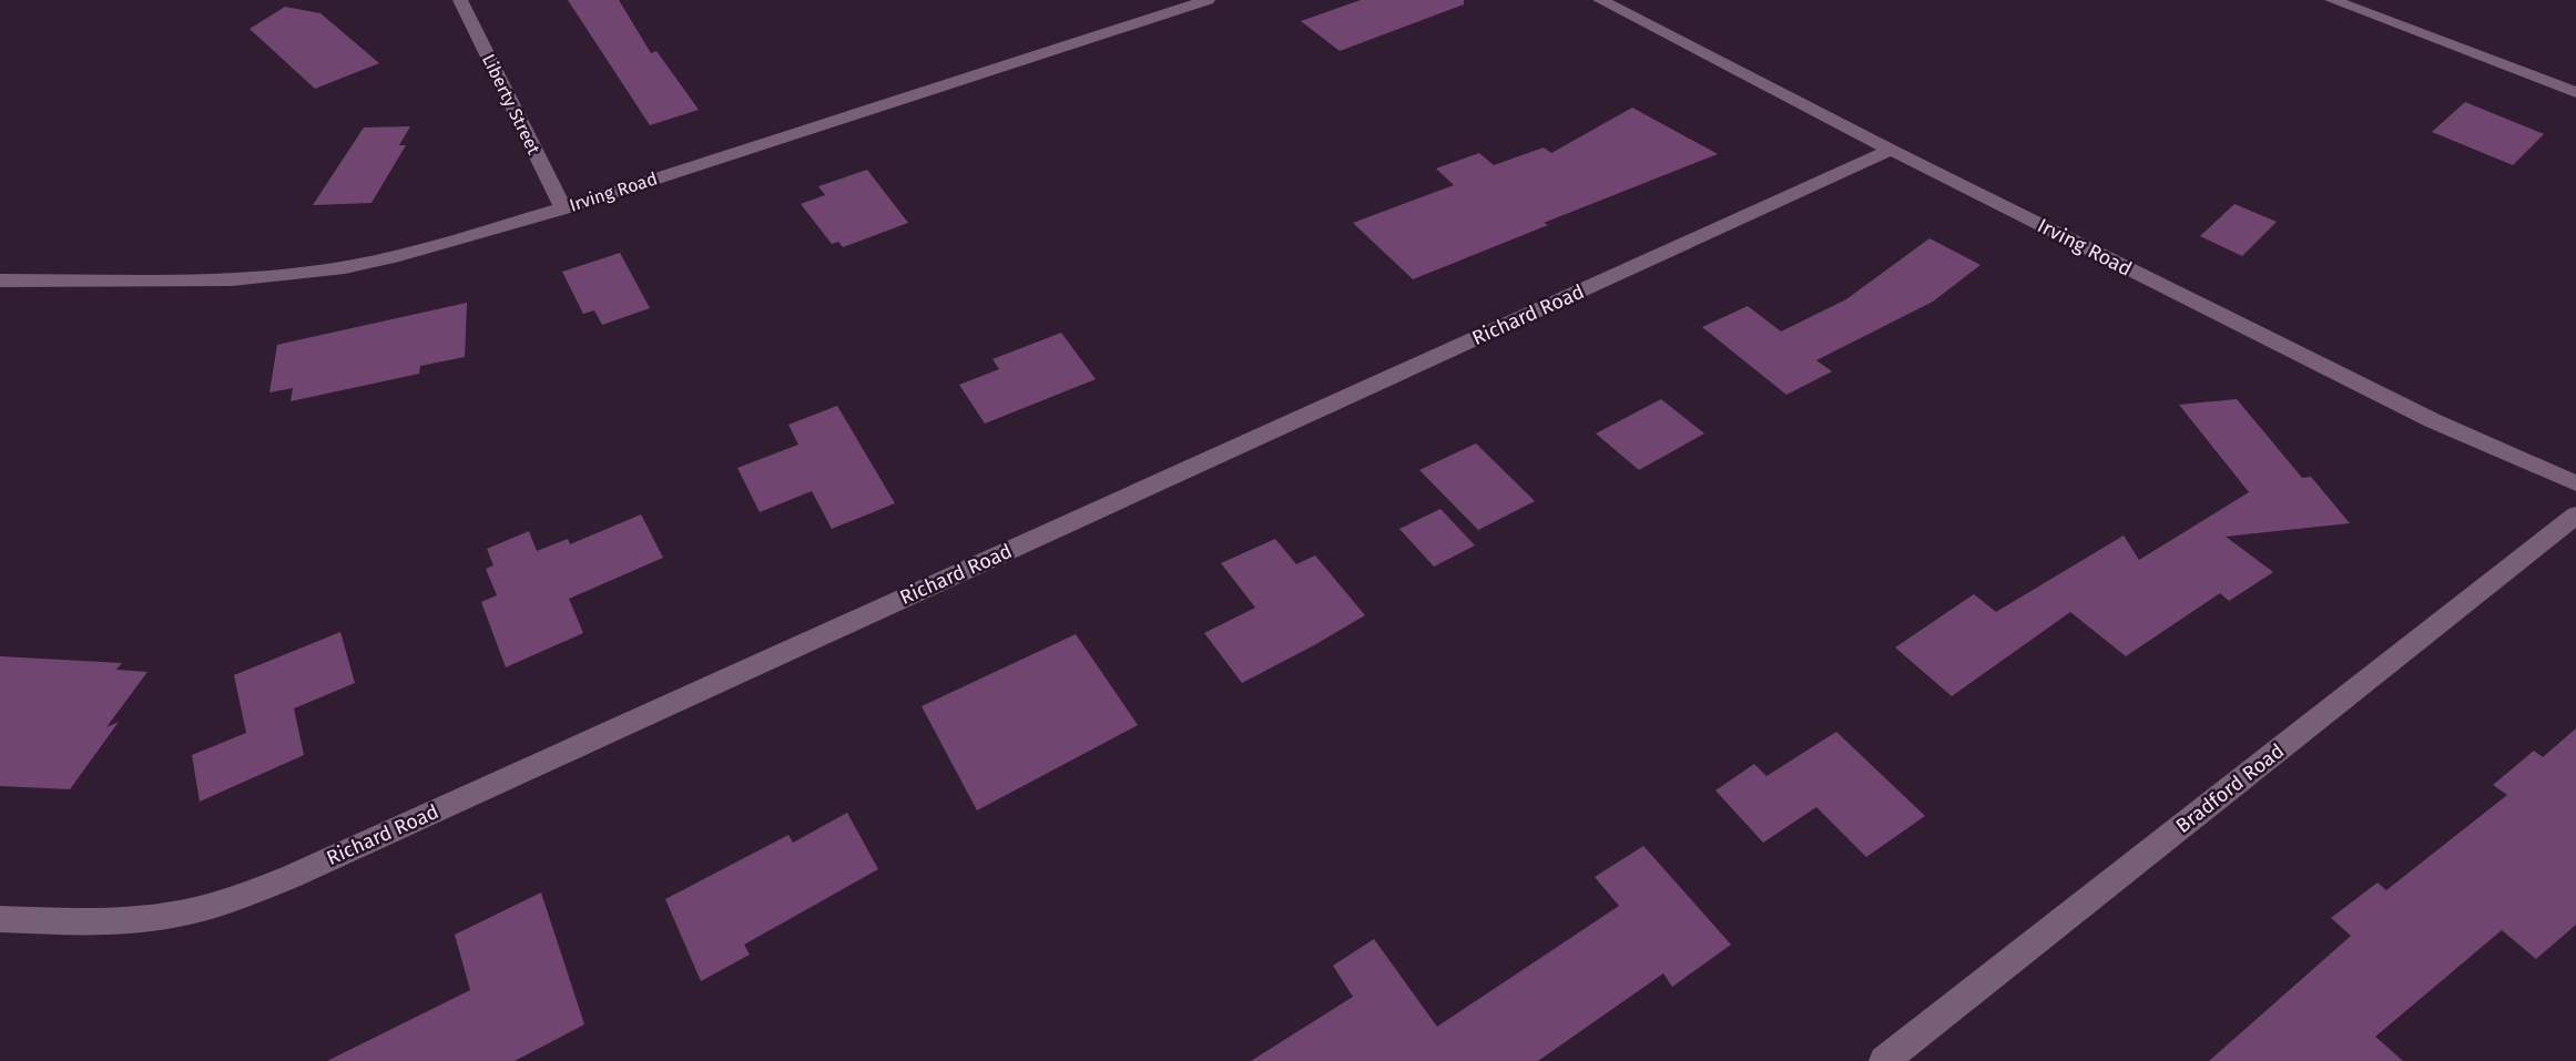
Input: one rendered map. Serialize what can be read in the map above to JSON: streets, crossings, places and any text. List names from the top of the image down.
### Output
{
  "streets": {
    "street": [
      "Liberty Street",
      "Irving Road",
      "Richard Road",
      "Bradford Road"
    ]
  },
  "crossings": [
    ["Liberty Street", "Irving Road"],
    ["Irving Road", "Richard Road"]
  ]
}
